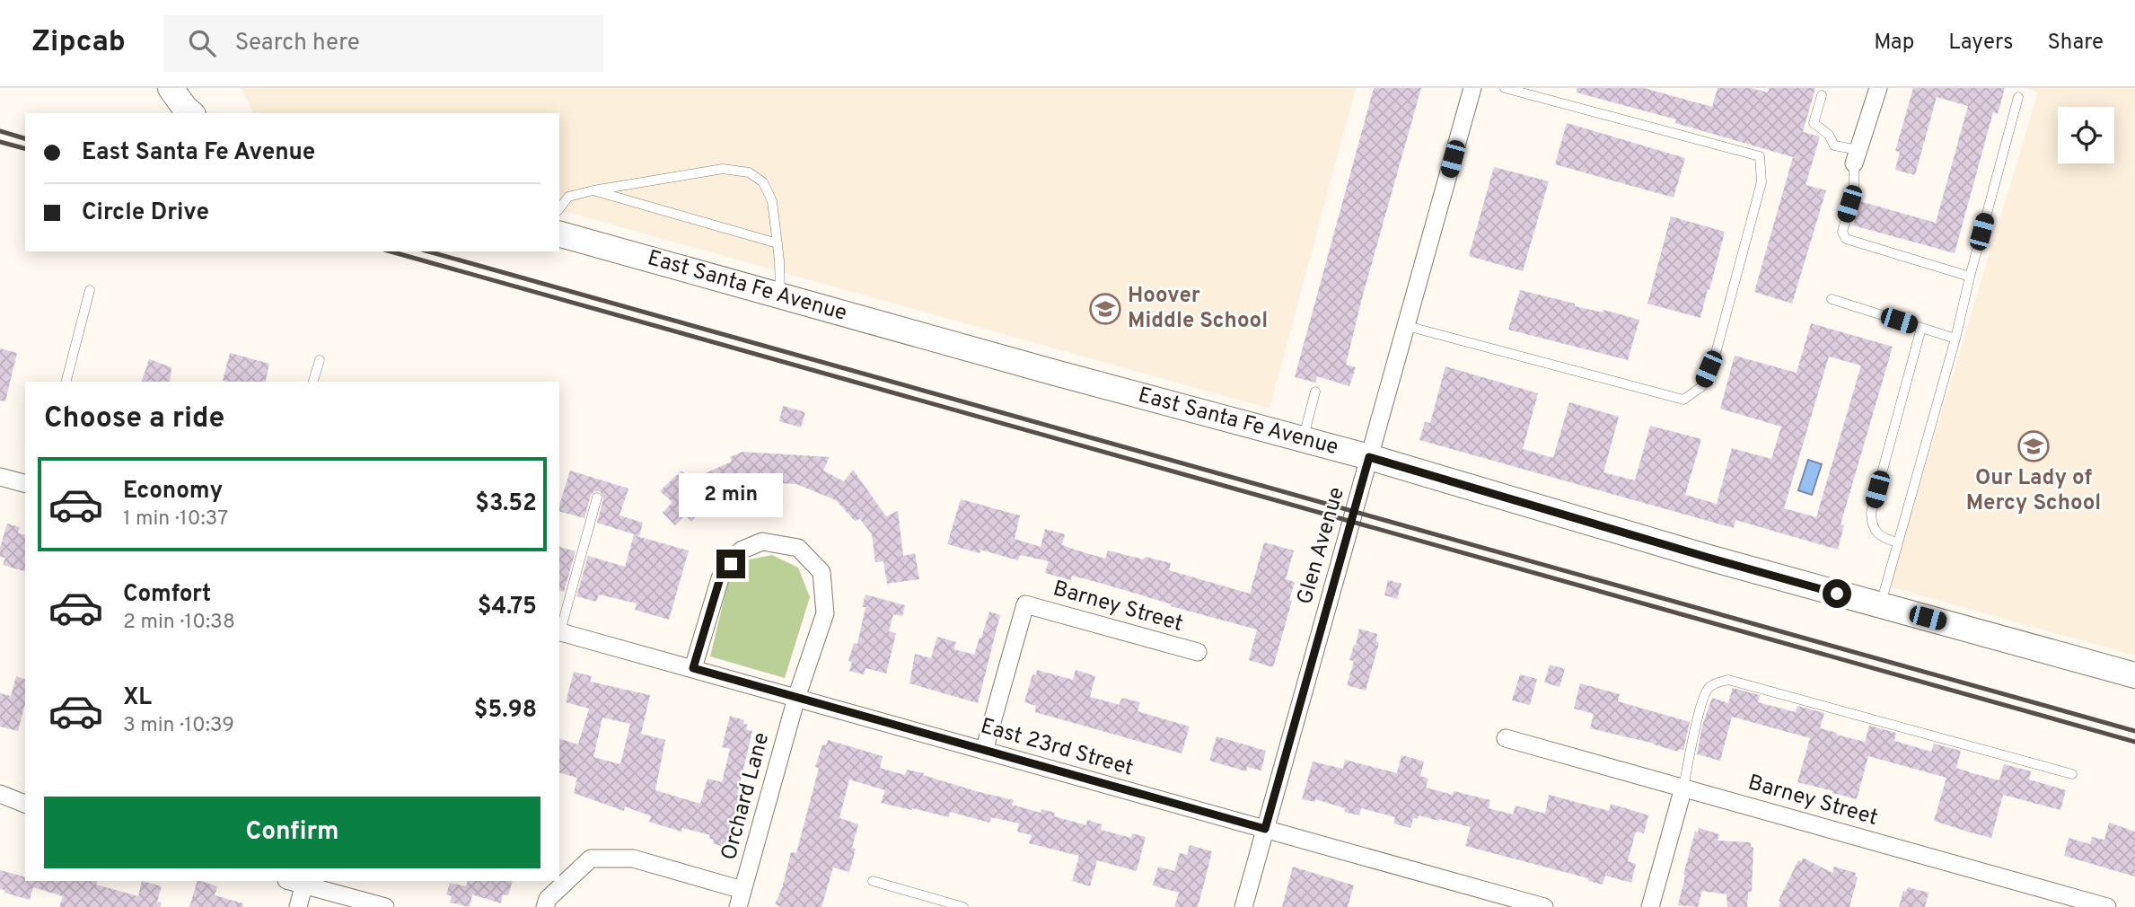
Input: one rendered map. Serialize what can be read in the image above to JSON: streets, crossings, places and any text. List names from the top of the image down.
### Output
{
  "streets": {
    "street": [
      "East Santa Fe Avenue",
      "Glen Avenue",
      "Barney Street",
      "East 23rd Street",
      "Orchard Lane"
    ]
  },
  "crossings": [
    ["East Santa Fe Avenue", "Glen Avenue"],
    ["Glen Avenue", "East 23rd Street"],
    ["Barney Street", "East 23rd Street"],
    ["East 23rd Street", "Orchard Lane"]
  ],
  "places": {
    "school or university": ["Hoover Middle School", "Our Lady of Mercy School"]
  },
  "page": {
    "header": "Zipcab",
    "search": "Search here",
    "nav": ["Map", "Layers", "Share"],
    "banner": ["East Santa Fe Avenue", "Circle Drive"],
    "heading": "Choose a ride",
    "list": [
      {
        "name": "Economy",
        "note": "1 min · 10:37",
        "value": "$3.52"
      },
      {
        "name": "Comfort",
        "note": "2 min · 10:38",
        "value": "$4.75"
      },
      {
        "name": "XL",
        "note": "3 min · 10:39",
        "value": "$5.98"
      }
    ],
    "bubble": "2 min",
    "buttons": "Confirm"
  }
}
